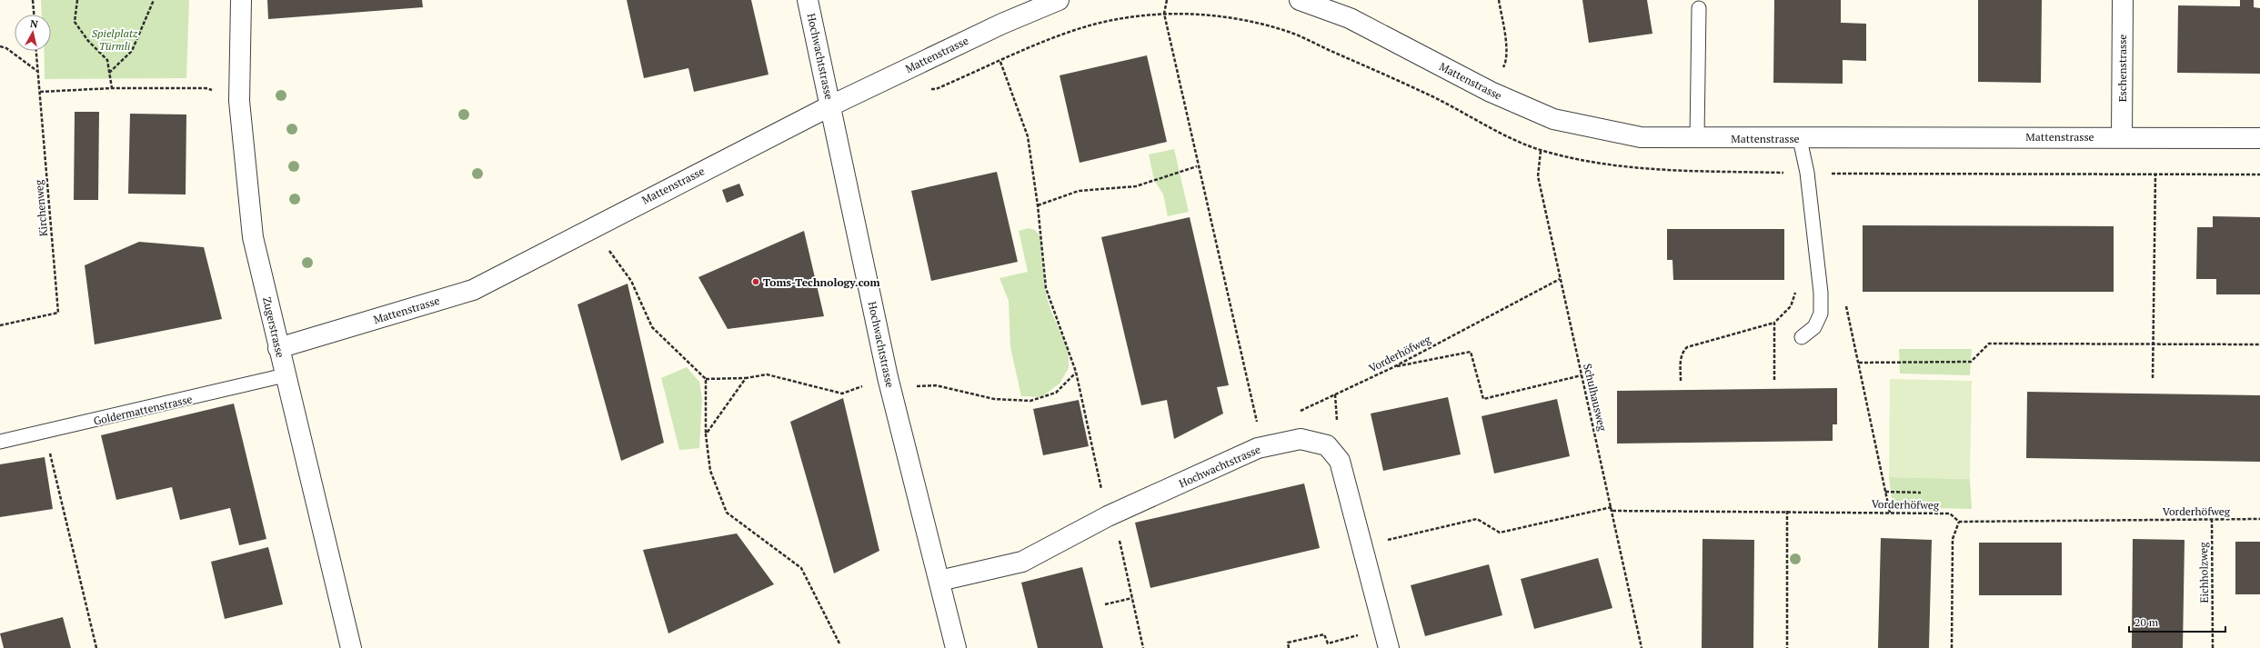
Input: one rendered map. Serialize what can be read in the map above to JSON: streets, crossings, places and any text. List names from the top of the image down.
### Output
{
  "streets": {
    "street": [
      "Mattenstrasse",
      "Hochwachtstrasse",
      "Eschenstrasse",
      "Zugerstrasse"
    ],
    "lane": ["Goldermattenstrasse"],
    "path": [
      "Kirchenweg",
      "Vorderhöfweg",
      "Schulhausweg",
      "Eichholzweg"
    ]
  },
  "crossings": [
    ["Mattenstrasse", "Hochwachtstrasse"],
    ["Mattenstrasse", "Eschenstrasse"],
    ["Mattenstrasse", "Zugerstrasse"],
    ["Zugerstrasse", "Goldermattenstrasse"],
    ["Vorderhöfweg", "Schulhausweg"],
    ["Vorderhöfweg", "Eichholzweg"]
  ],
  "parks": ["Spielplatz Türmli"],
  "places": ["Toms-Technology.com"],
  "scale_bar": "20 m",
  "north": "top"
}
